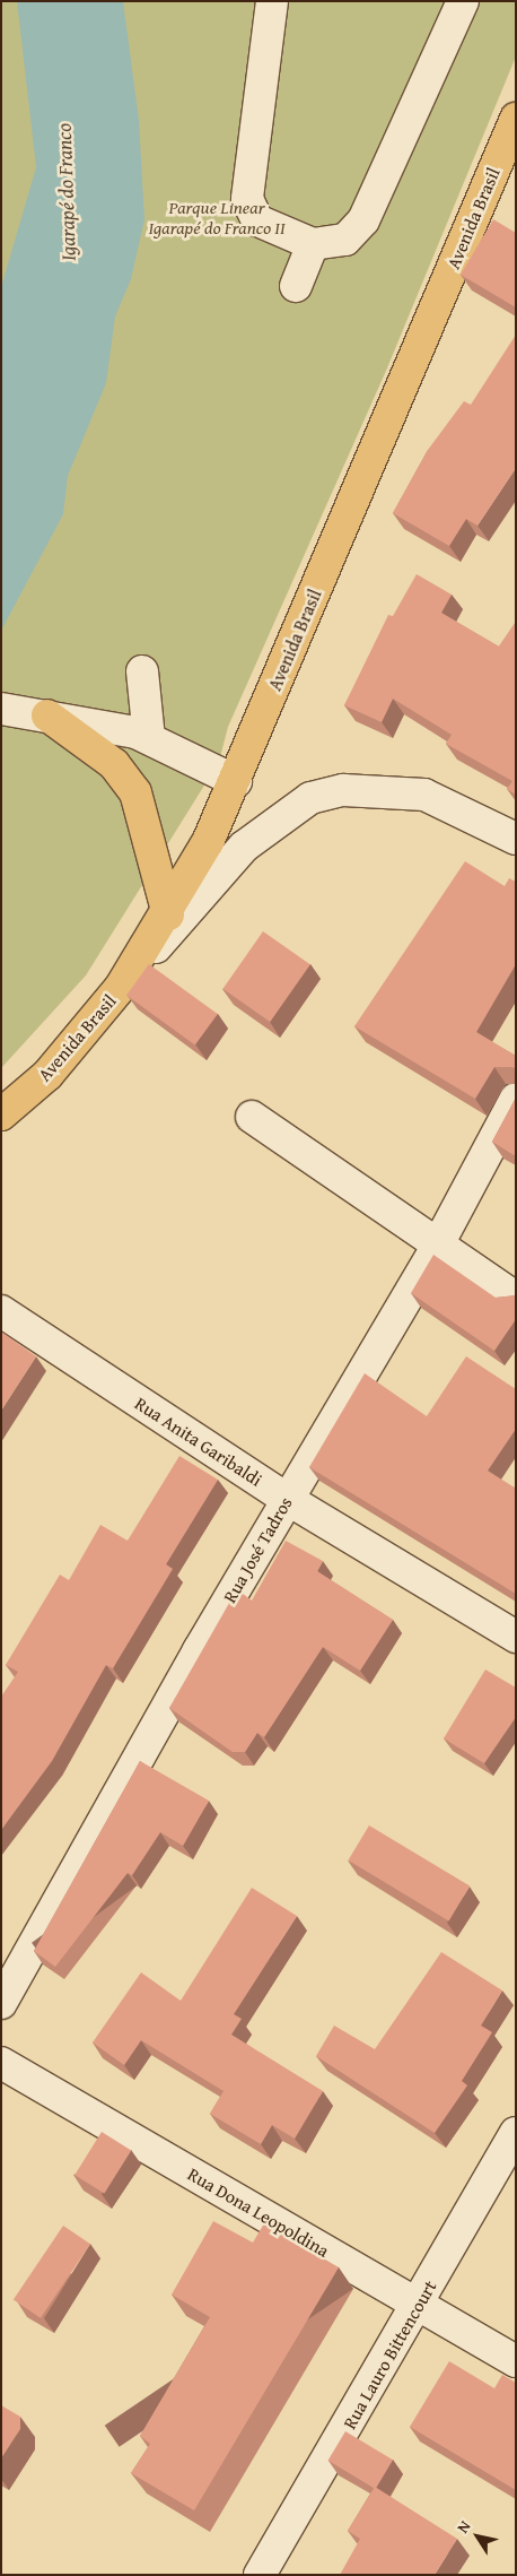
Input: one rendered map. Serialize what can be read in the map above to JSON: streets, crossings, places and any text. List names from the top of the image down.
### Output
{
  "streets": {
    "highway": ["Avenida Brasil"],
    "street": [
      "Rua Anita Garibaldi",
      "Rua José Tadros",
      "Rua Dona Leopoldina",
      "Rua Lauro Bittencourt"
    ]
  },
  "crossings": [
    ["Rua Anita Garibaldi", "Rua José Tadros"],
    ["Rua Dona Leopoldina", "Rua Lauro Bittencourt"]
  ],
  "water": ["Igarapé do Franco"],
  "parks": ["Parque Linear Igarapé do Franco II"],
  "north": "top left"
}
